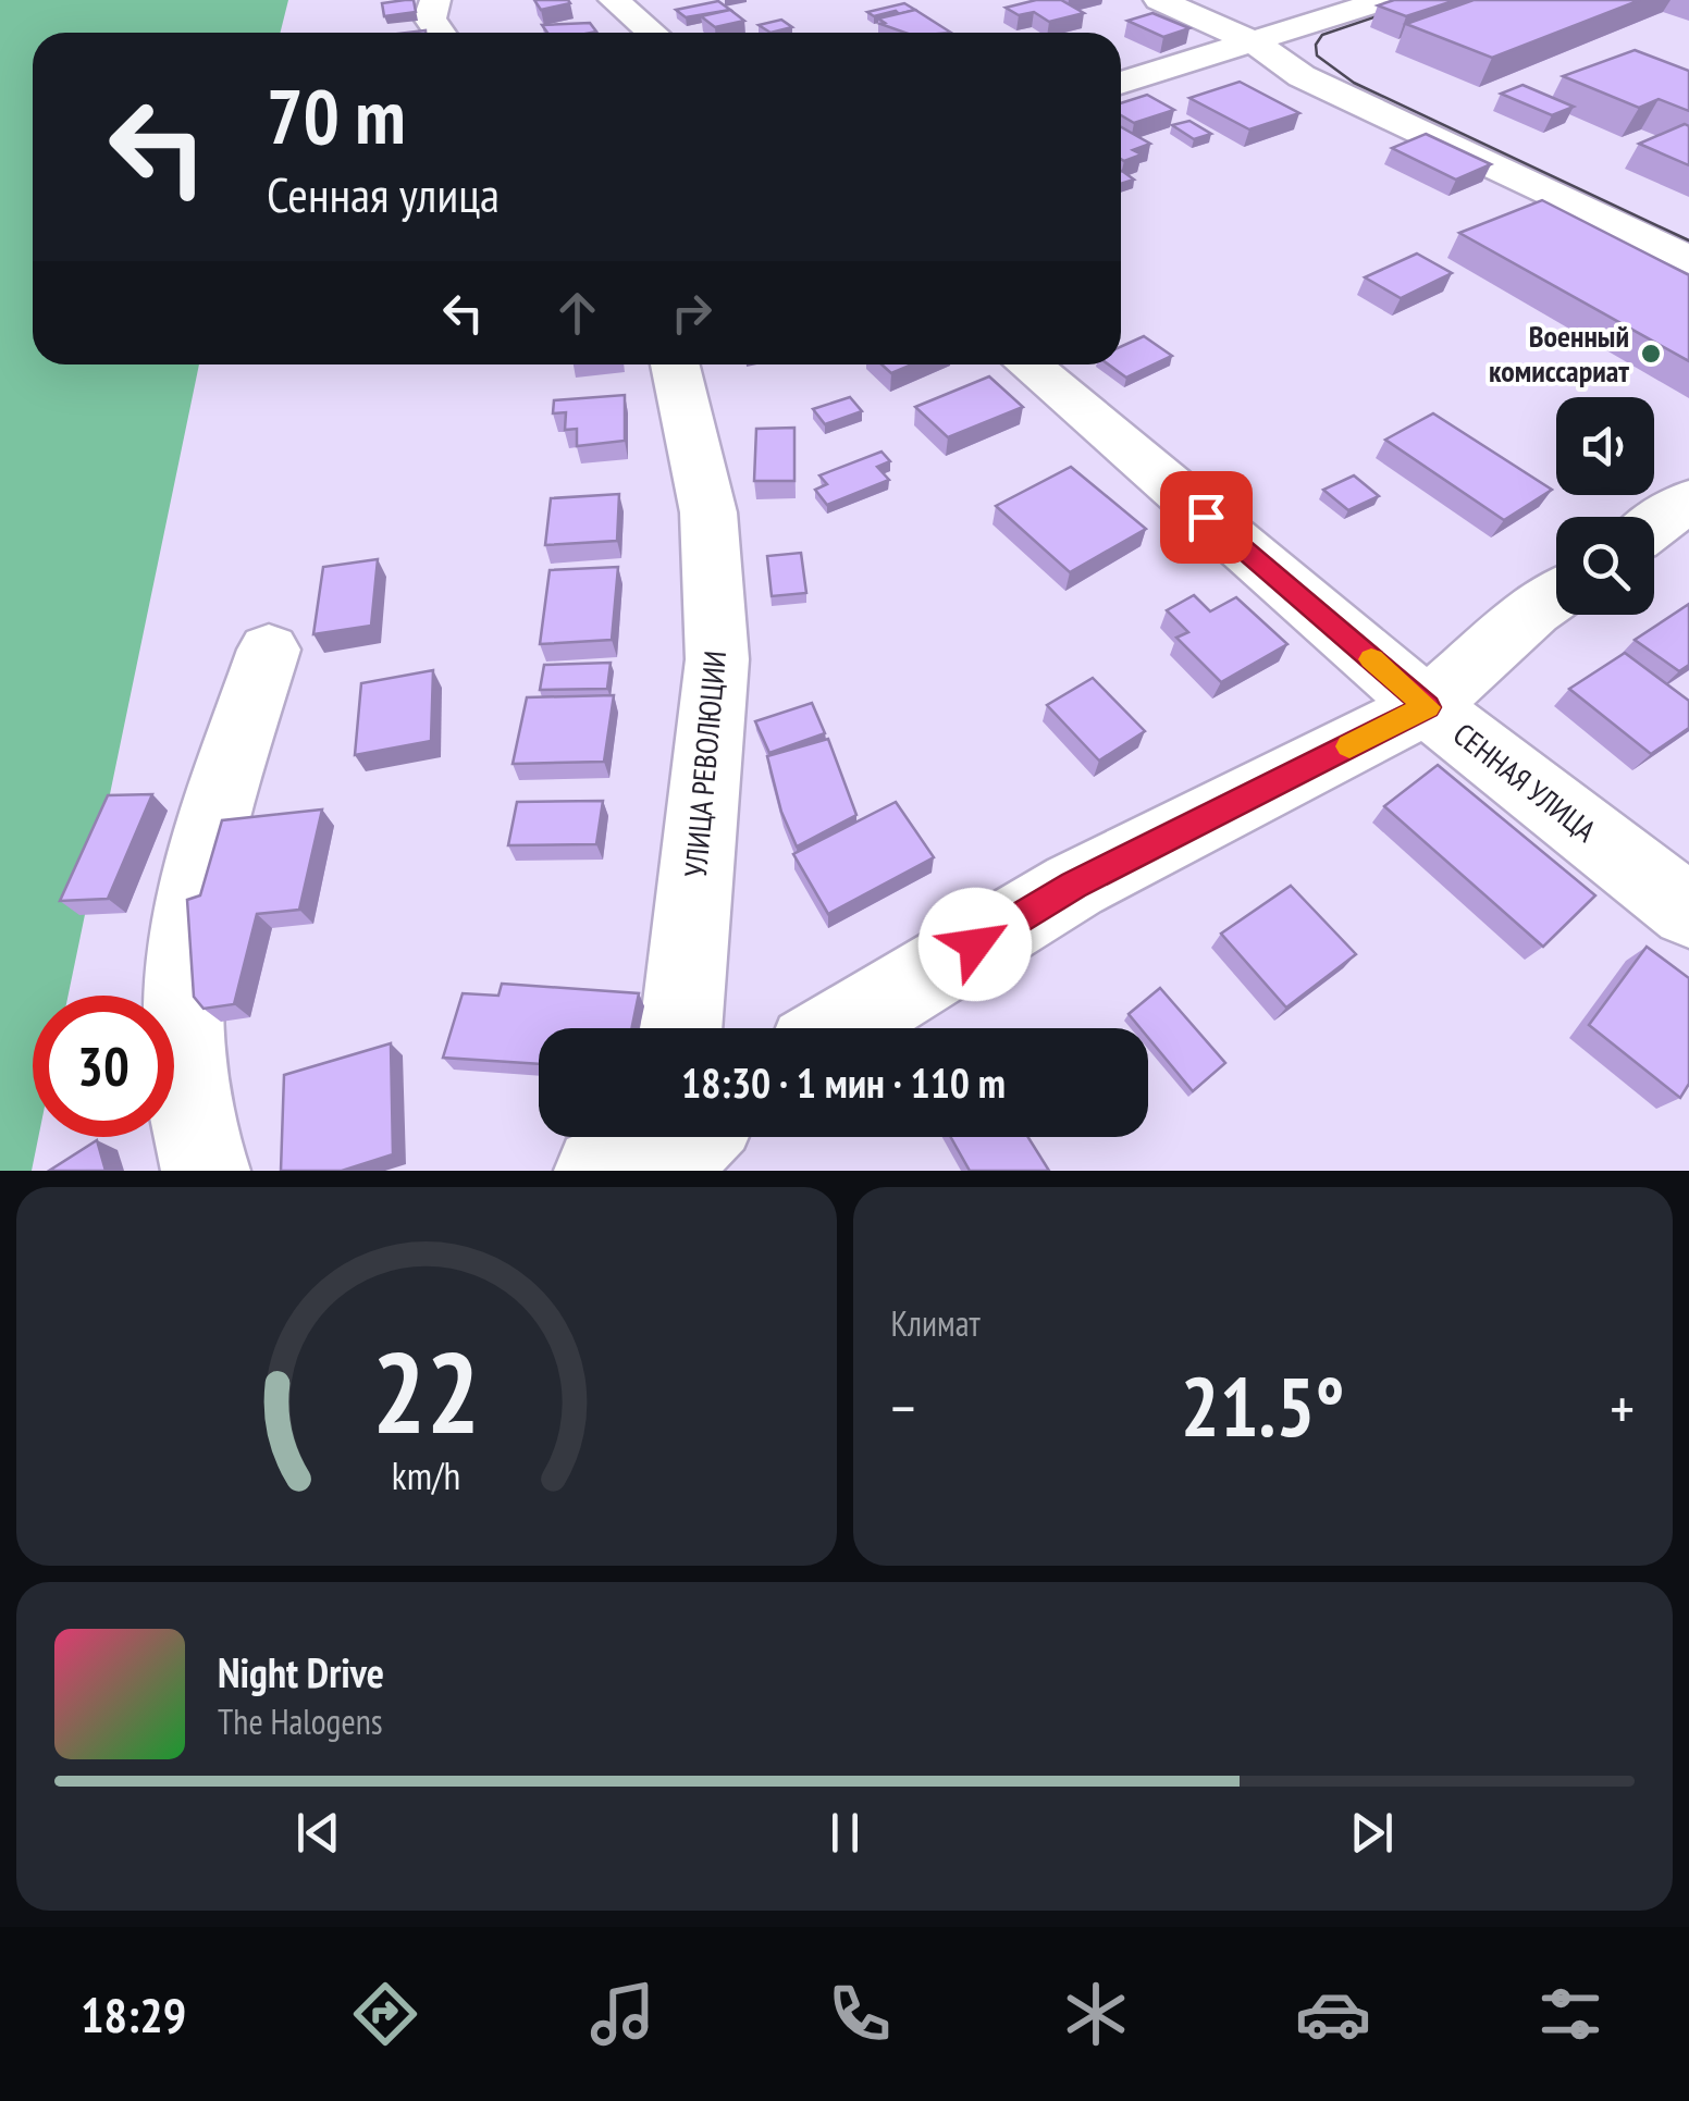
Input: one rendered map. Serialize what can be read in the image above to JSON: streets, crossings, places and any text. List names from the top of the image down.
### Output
{
  "streets": {
    "street": ["УЛИЦА РЕВОЛЮЦИИ", "СЕННАЯ УЛИЦА"]
  },
  "places": ["Военный комиссариат"],
  "page": {
    "turn": ["70 m", "Сенная улица"],
    "limit": "30",
    "trip": "18:30 · 1 мин · 110 m",
    "tile": "Климат",
    "heat": ["−", "21.5°", "+"],
    "song": ["Night Drive", "The Halogens"],
    "tabs": "18:29",
    "gauge": ["22", "km/h"]
  }
}
